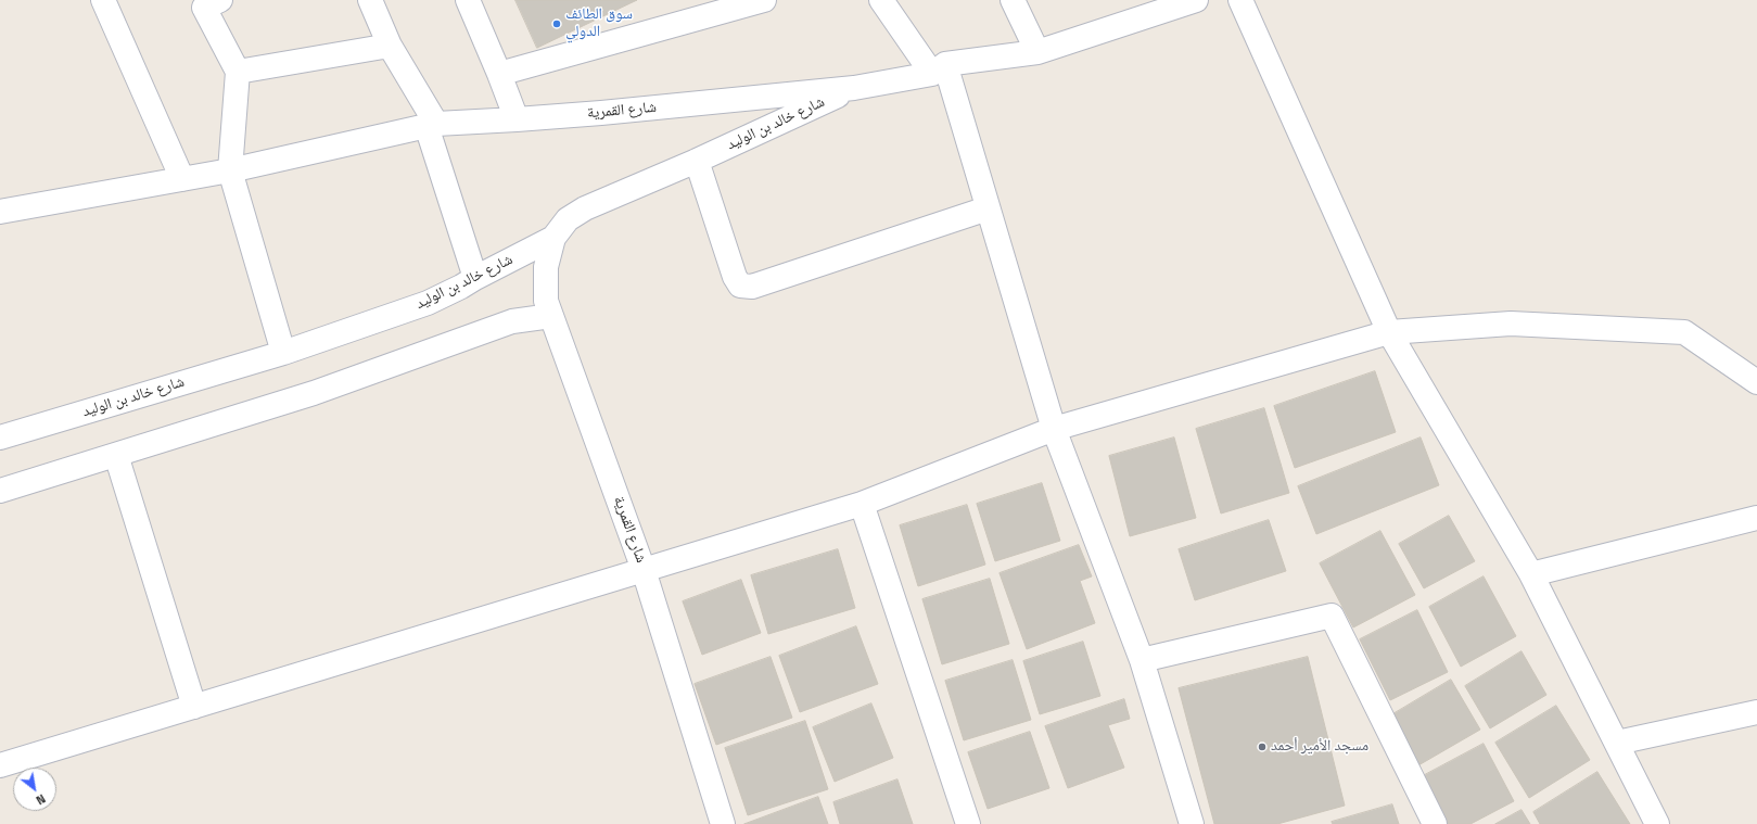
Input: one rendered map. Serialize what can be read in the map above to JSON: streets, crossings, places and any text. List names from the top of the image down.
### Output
{
  "streets": {
    "street": ["شارع القمرية", "شارع خالد بن الوليد"]
  },
  "crossings": [
    ["شارع القمرية", "شارع خالد بن الوليد"]
  ],
  "places": ["سوق الطائف الدولي", "مسجد الأمير أحمد"],
  "north": "bottom right"
}
